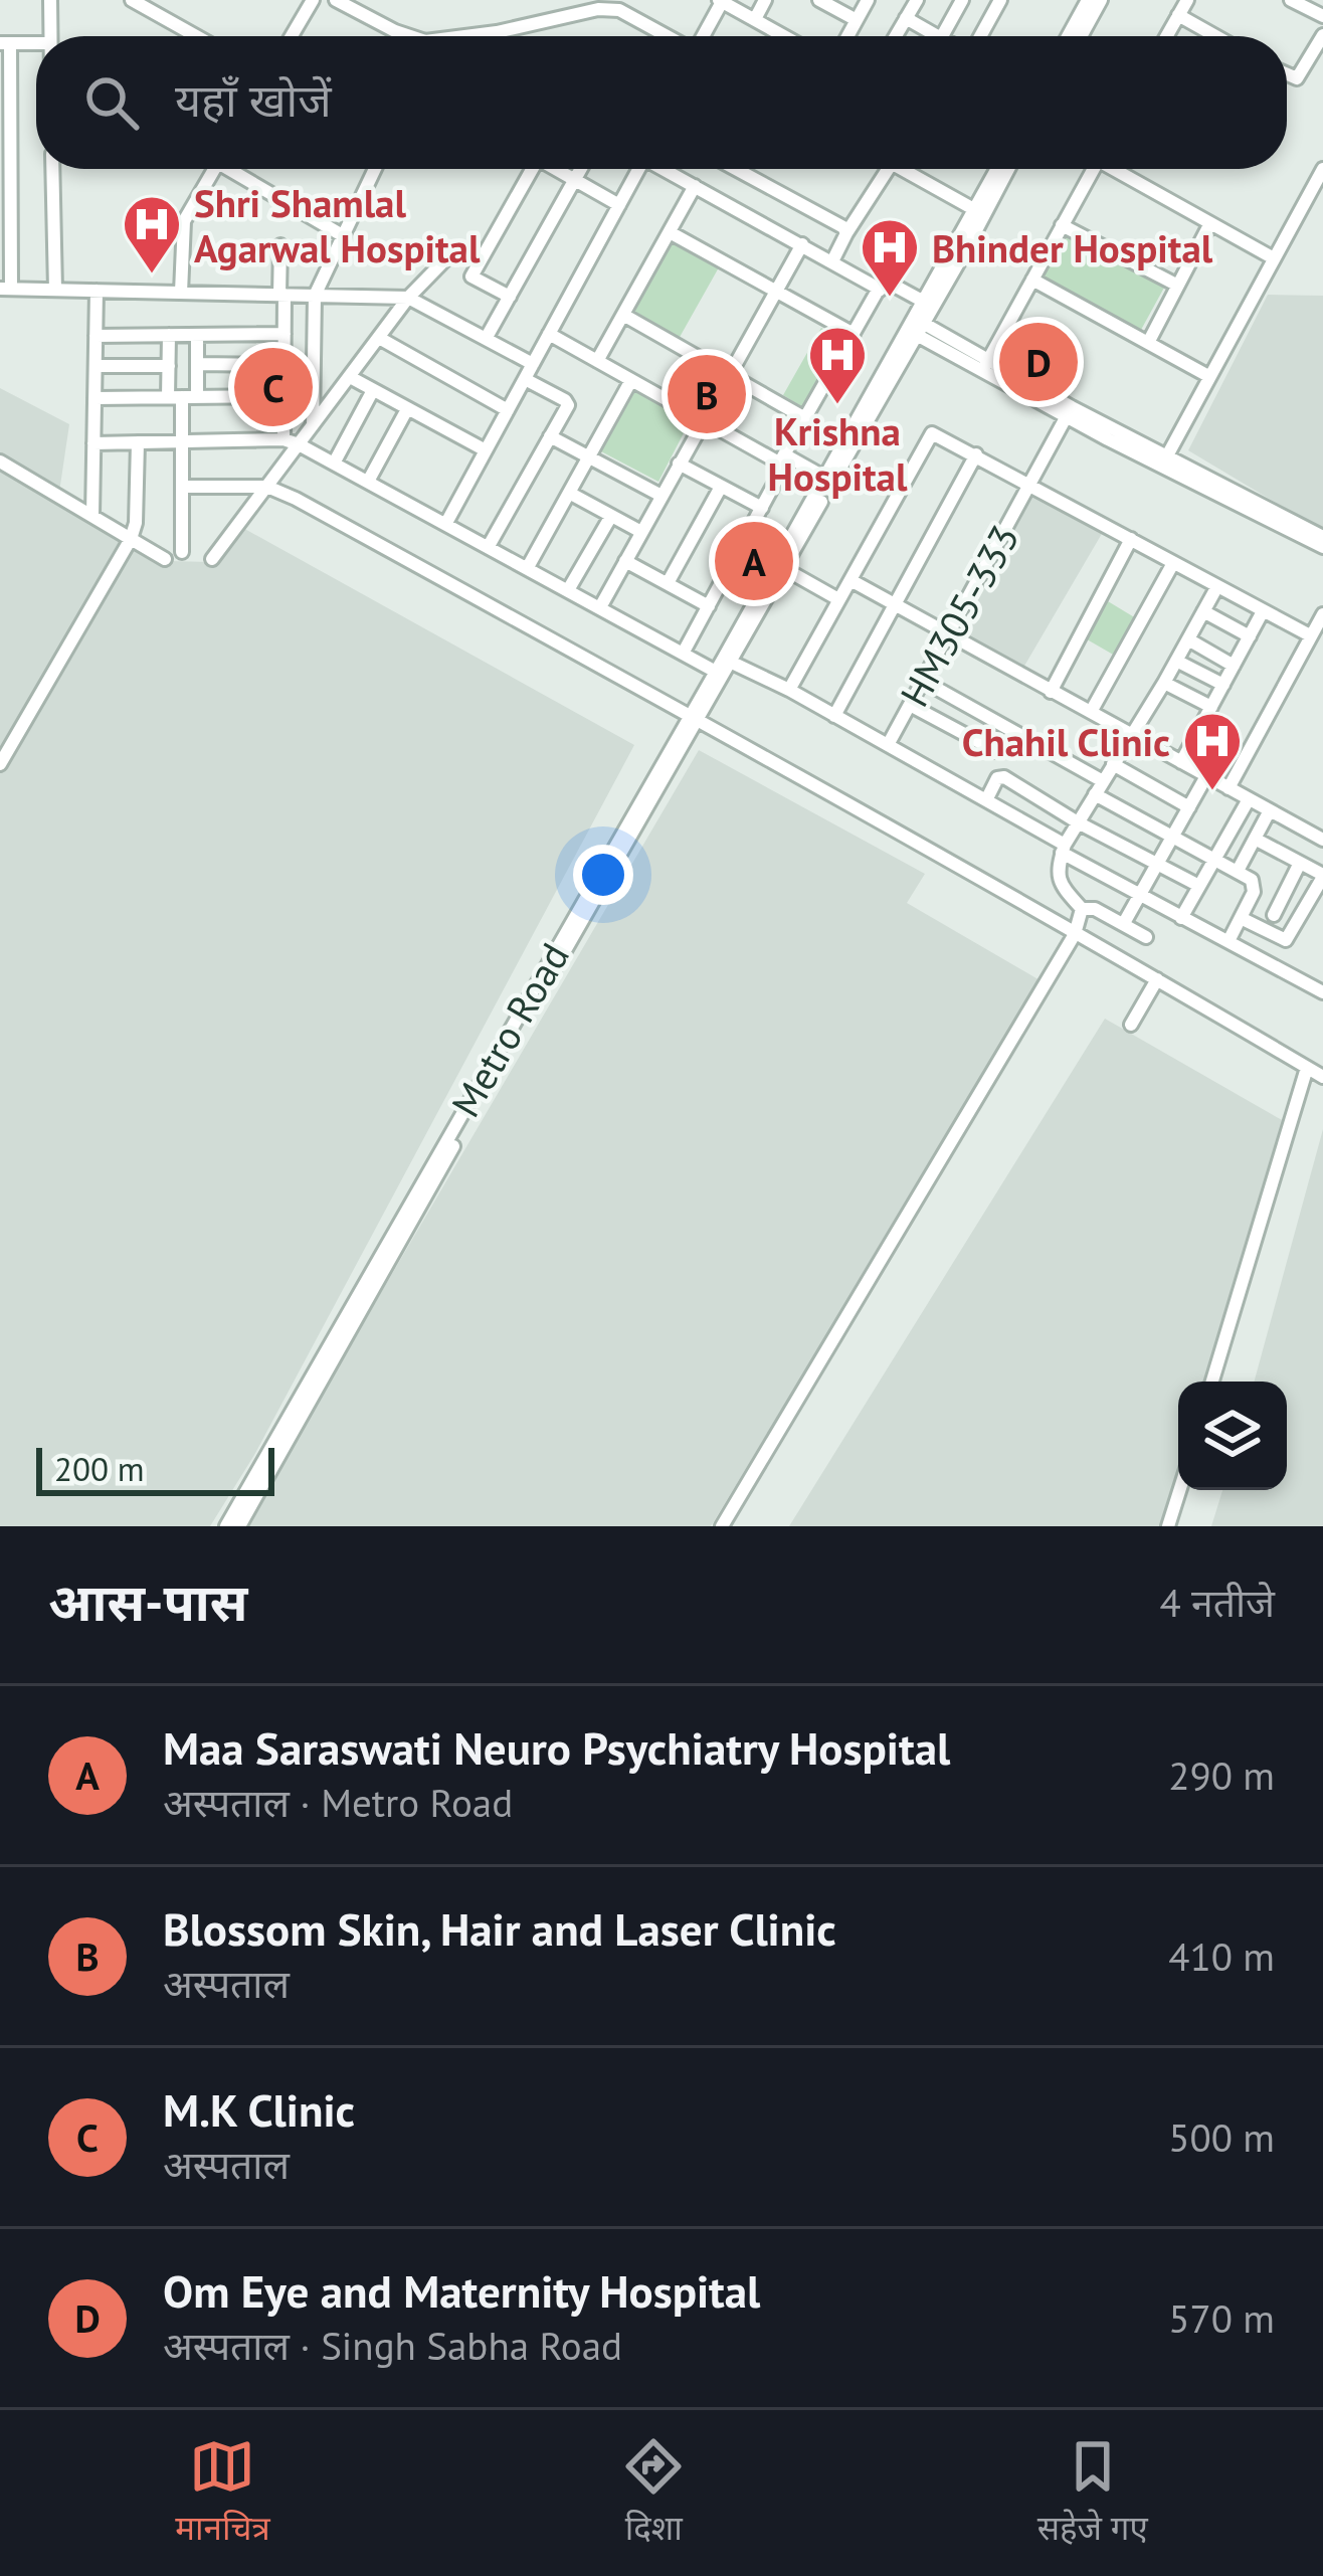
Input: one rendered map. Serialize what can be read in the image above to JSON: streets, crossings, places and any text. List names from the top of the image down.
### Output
{
  "streets": {
    "street": ["HM305-333", "Metro Road"]
  },
  "places": {
    "hospital": [
      "Shri Shamlal Agarwal Hospital",
      "Bhinder Hospital",
      "Krishna Hospital",
      "Chahil Clinic"
    ]
  },
  "scale_bar": "200 m",
  "page": {
    "search": "यहाँ खोजें",
    "pins": [
      "D",
      "C",
      "B",
      "A"
    ],
    "scale": "200 m",
    "heading": ["आस-पास", "4 नतीजे"],
    "list": [
      {
        "mark": "A",
        "name": "Maa Saraswati Neuro Psychiatry Hospital",
        "note": "अस्पताल · Metro Road",
        "value": "290 m"
      },
      {
        "mark": "B",
        "name": "Blossom Skin, Hair and Laser Clinic",
        "note": "अस्पताल",
        "value": "410 m"
      },
      {
        "mark": "C",
        "name": "M.K Clinic",
        "note": "अस्पताल",
        "value": "500 m"
      },
      {
        "mark": "D",
        "name": "Om Eye and Maternity Hospital",
        "note": "अस्पताल · Singh Sabha Road",
        "value": "570 m"
      }
    ],
    "nav": ["मानचित्र", "दिशा", "सहेजे गए"]
  }
}
